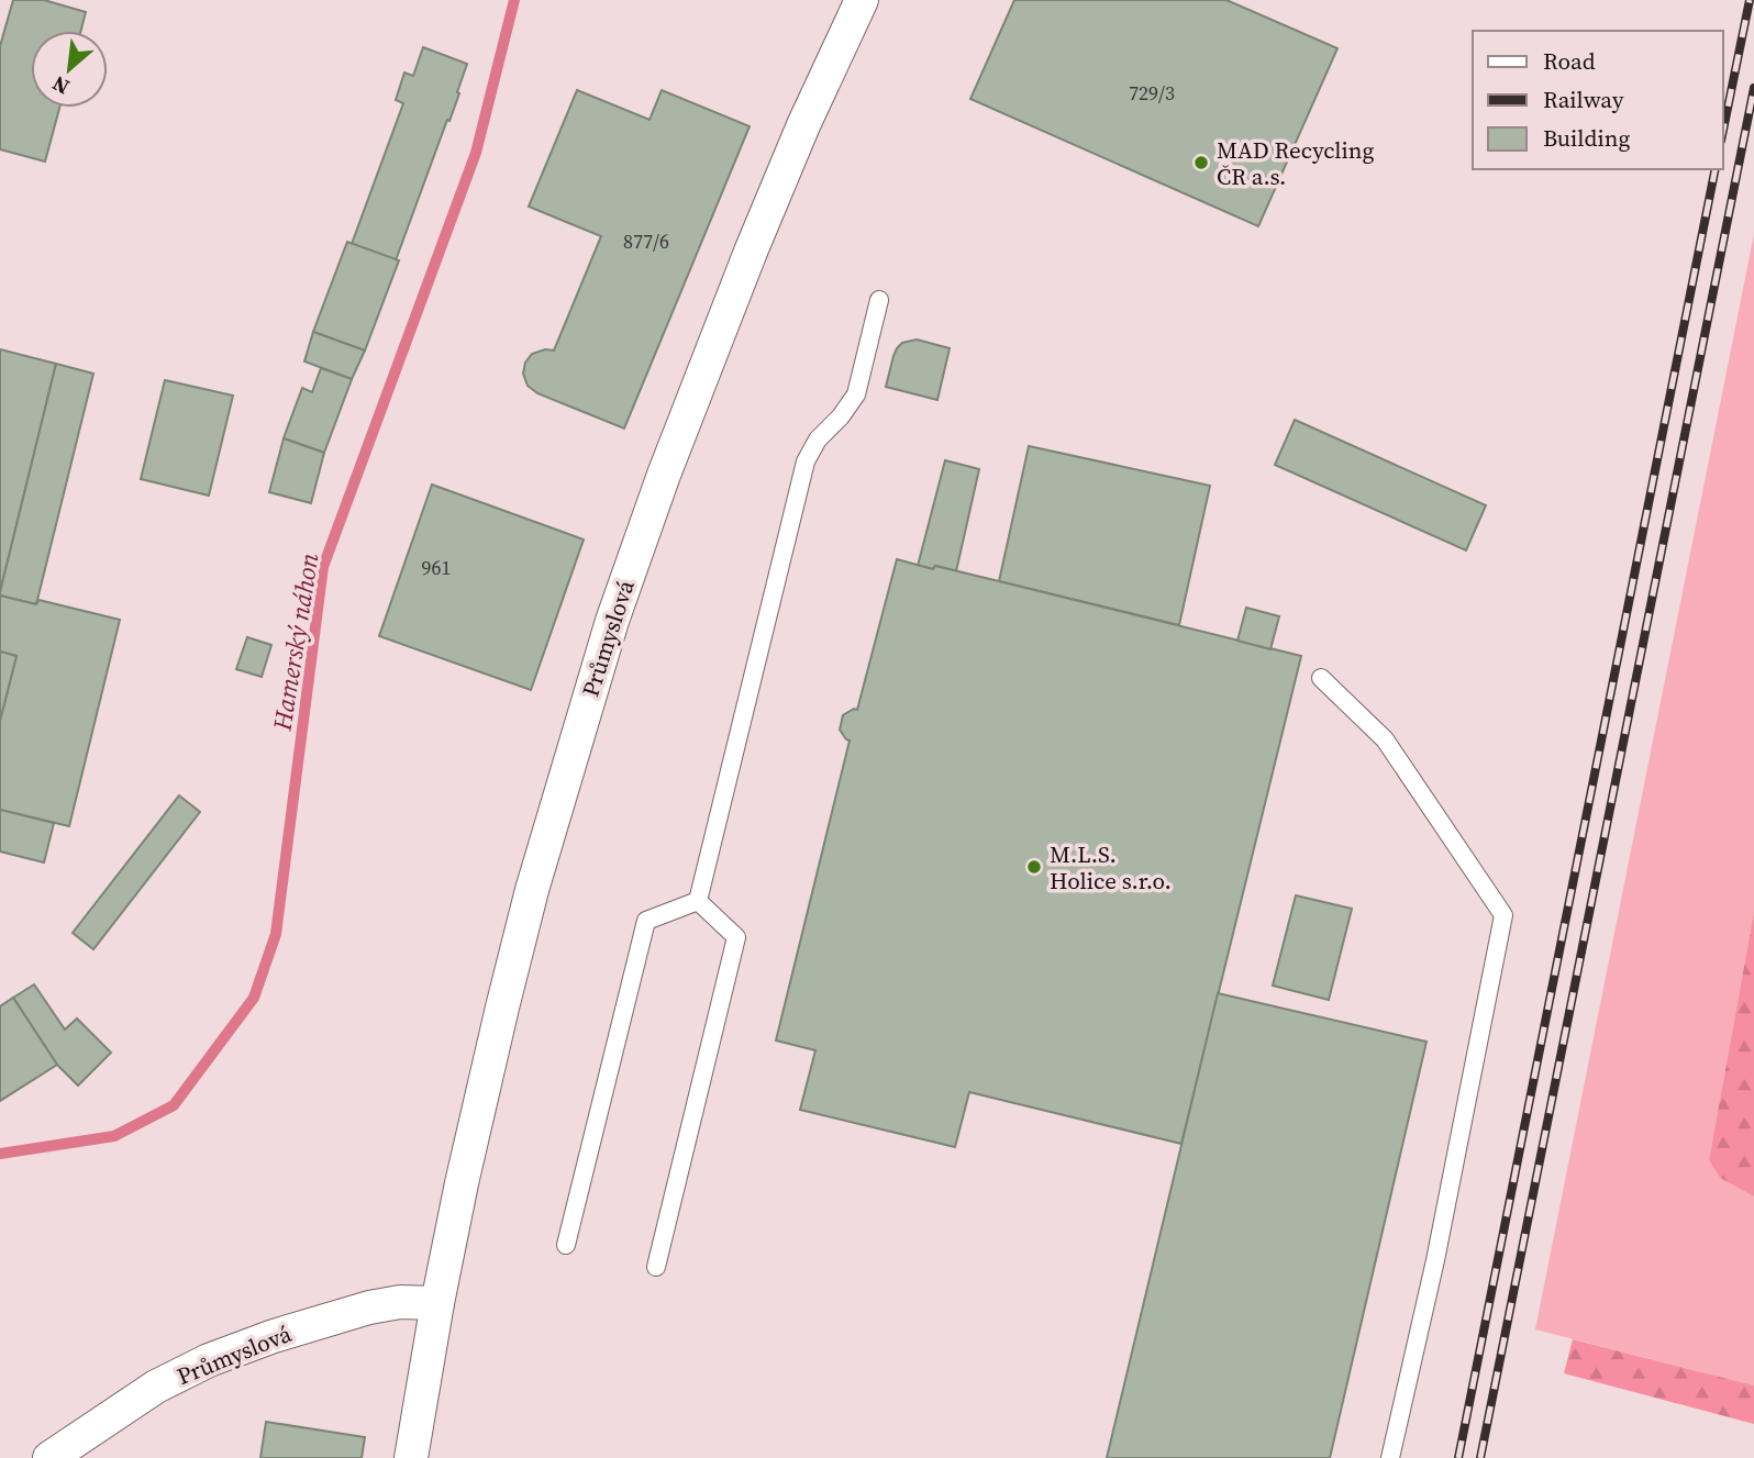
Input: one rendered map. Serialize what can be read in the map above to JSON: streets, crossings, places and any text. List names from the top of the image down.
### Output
{
  "streets": {
    "street": ["Průmyslová"]
  },
  "water": ["Hamerský náhon"],
  "places": ["MAD Recycling ČR a.s.", "M.L.S. Holice s.r.o."],
  "house_numbers": ["729/3", "877/6", "961"],
  "legend": ["Road", "Railway", "Building"],
  "north": "bottom left"
}
